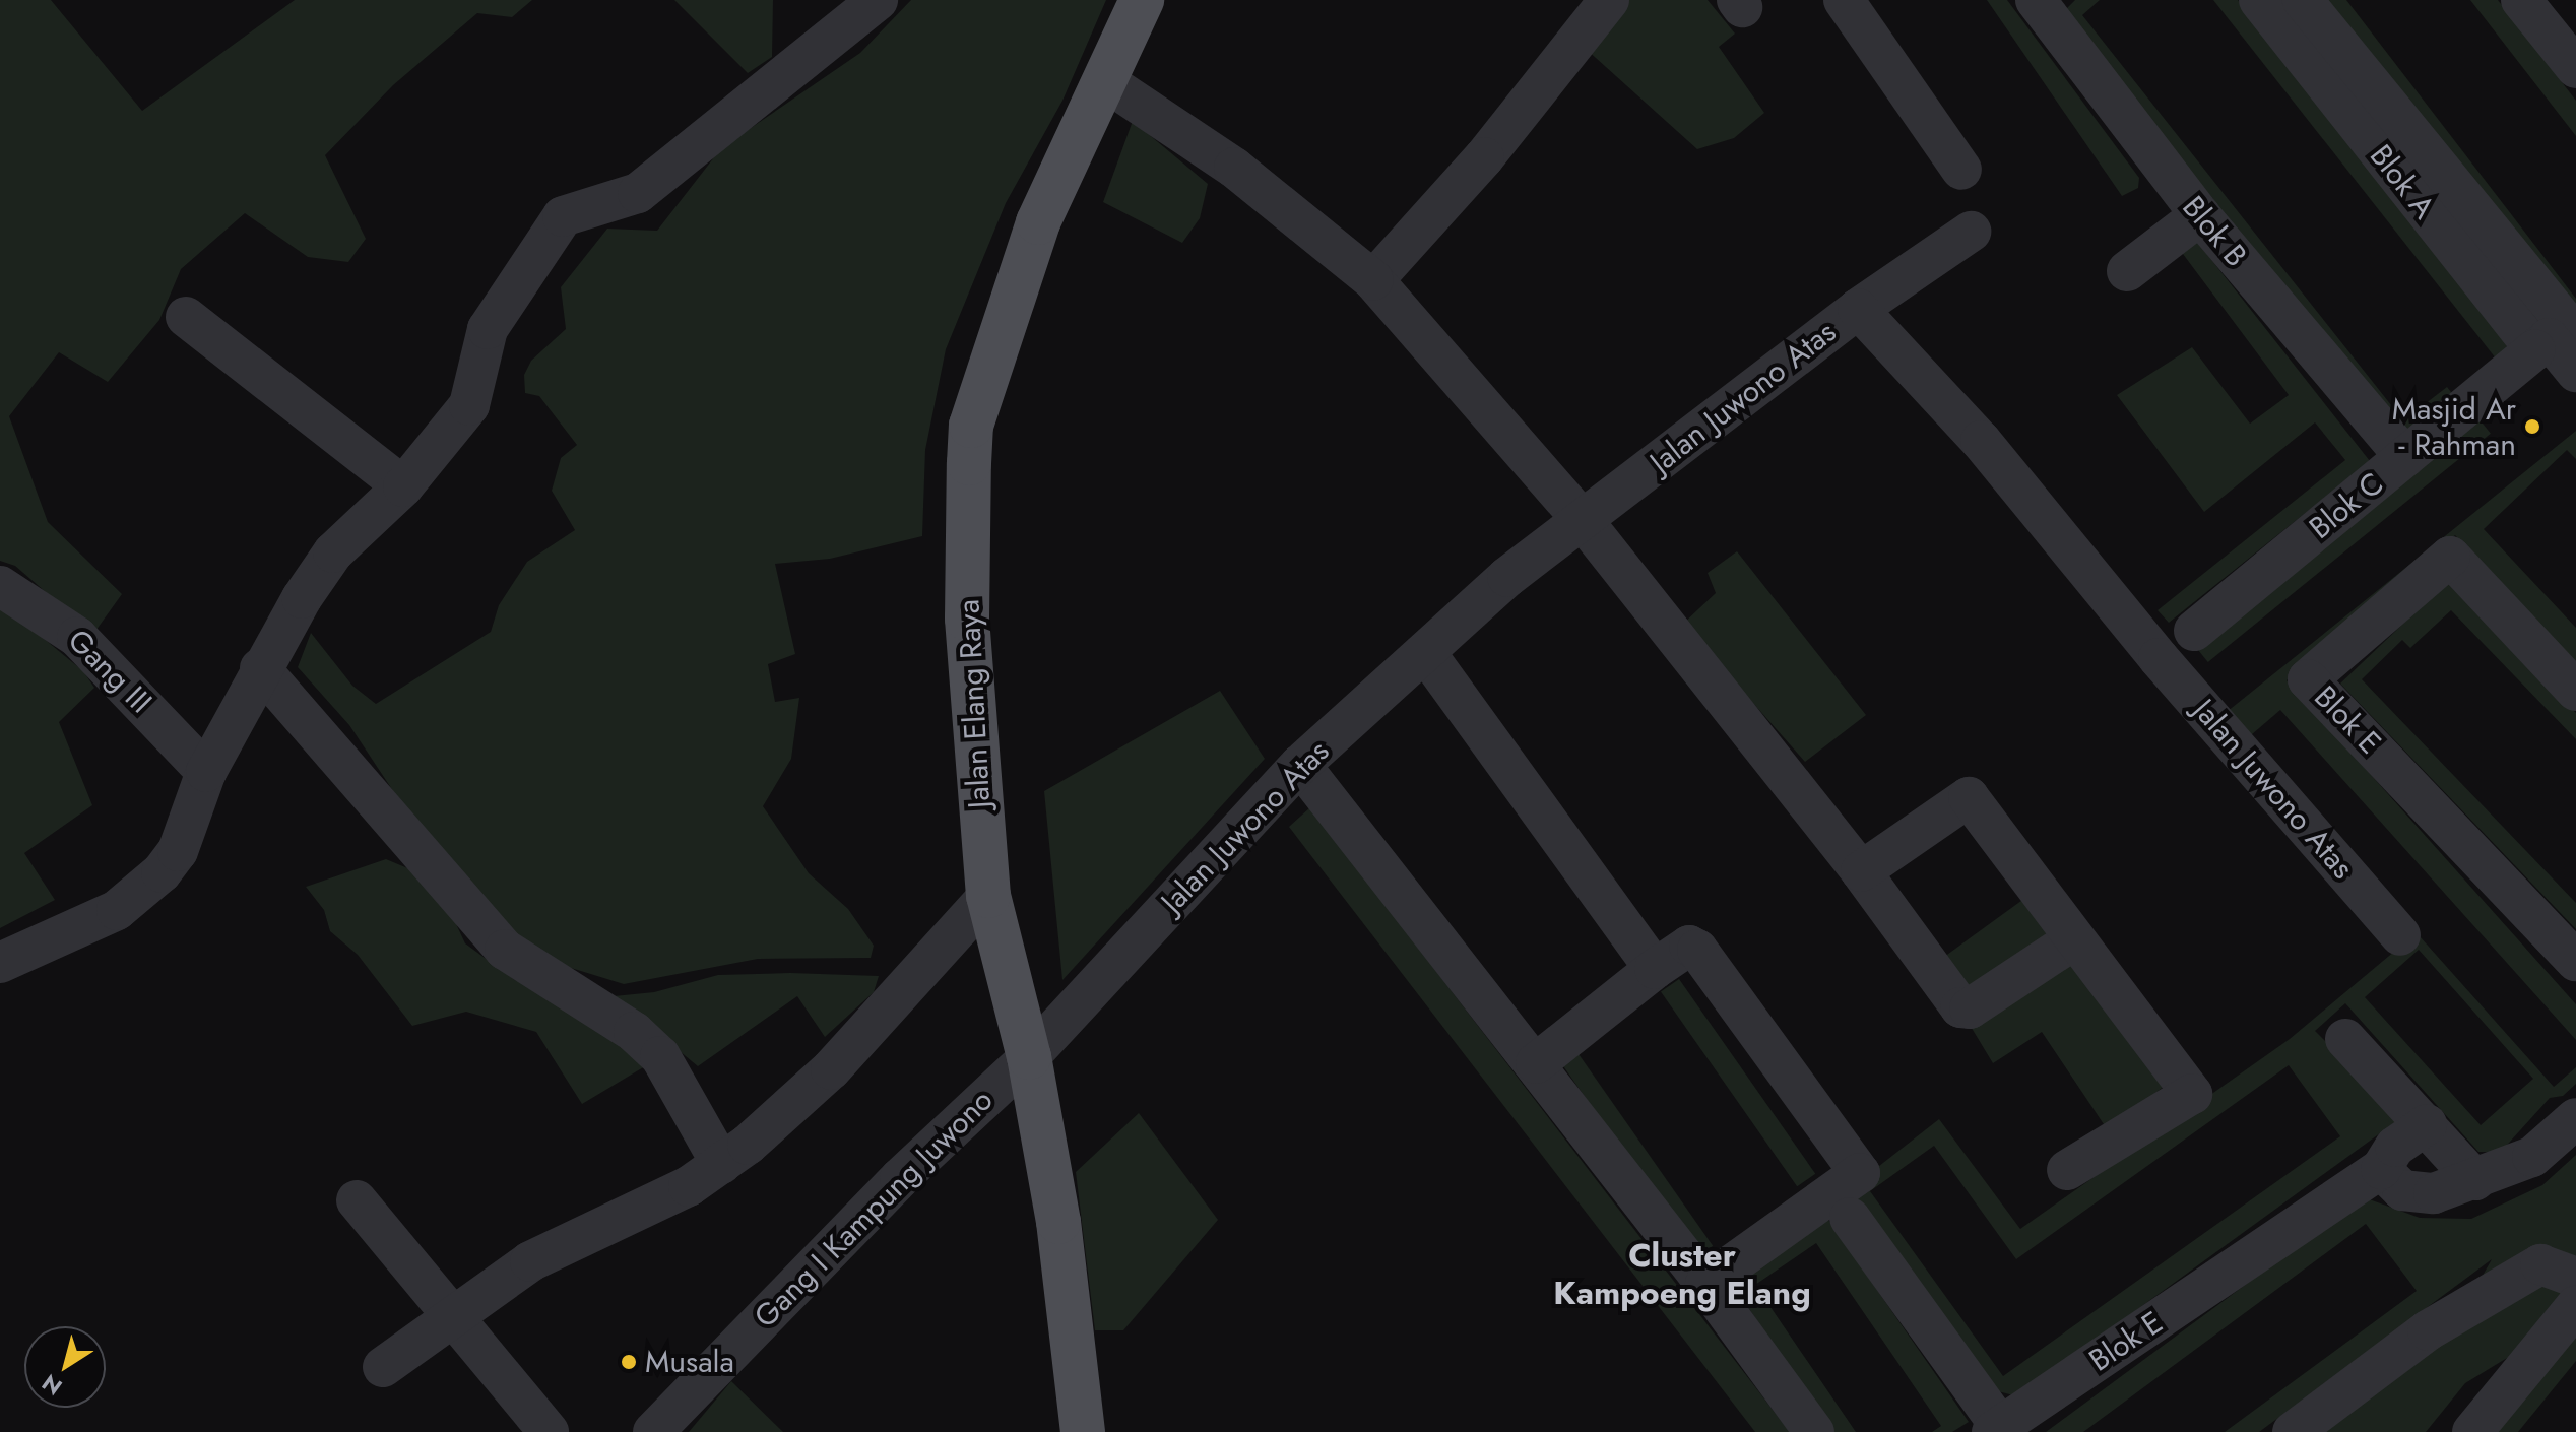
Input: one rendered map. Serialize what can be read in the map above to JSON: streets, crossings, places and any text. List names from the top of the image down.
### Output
{
  "streets": {
    "main road": ["Jalan Elang Raya"],
    "street": [
      "Blok A",
      "Blok B",
      "Jalan Juwono Atas",
      "Blok C",
      "Gang III",
      "Blok E",
      "Gang I Kampung Juwono"
    ]
  },
  "crossings": [
    ["Blok A", "Blok C"],
    ["Blok B", "Blok C"],
    ["Jalan Juwono Atas", "Jalan Elang Raya"],
    ["Jalan Juwono Atas", "Gang I Kampung Juwono"],
    ["Jalan Elang Raya", "Gang I Kampung Juwono"]
  ],
  "districts": ["Cluster Kampoeng Elang"],
  "places": ["Masjid Ar - Rahman", "Musala"],
  "north": "bottom left"
}
